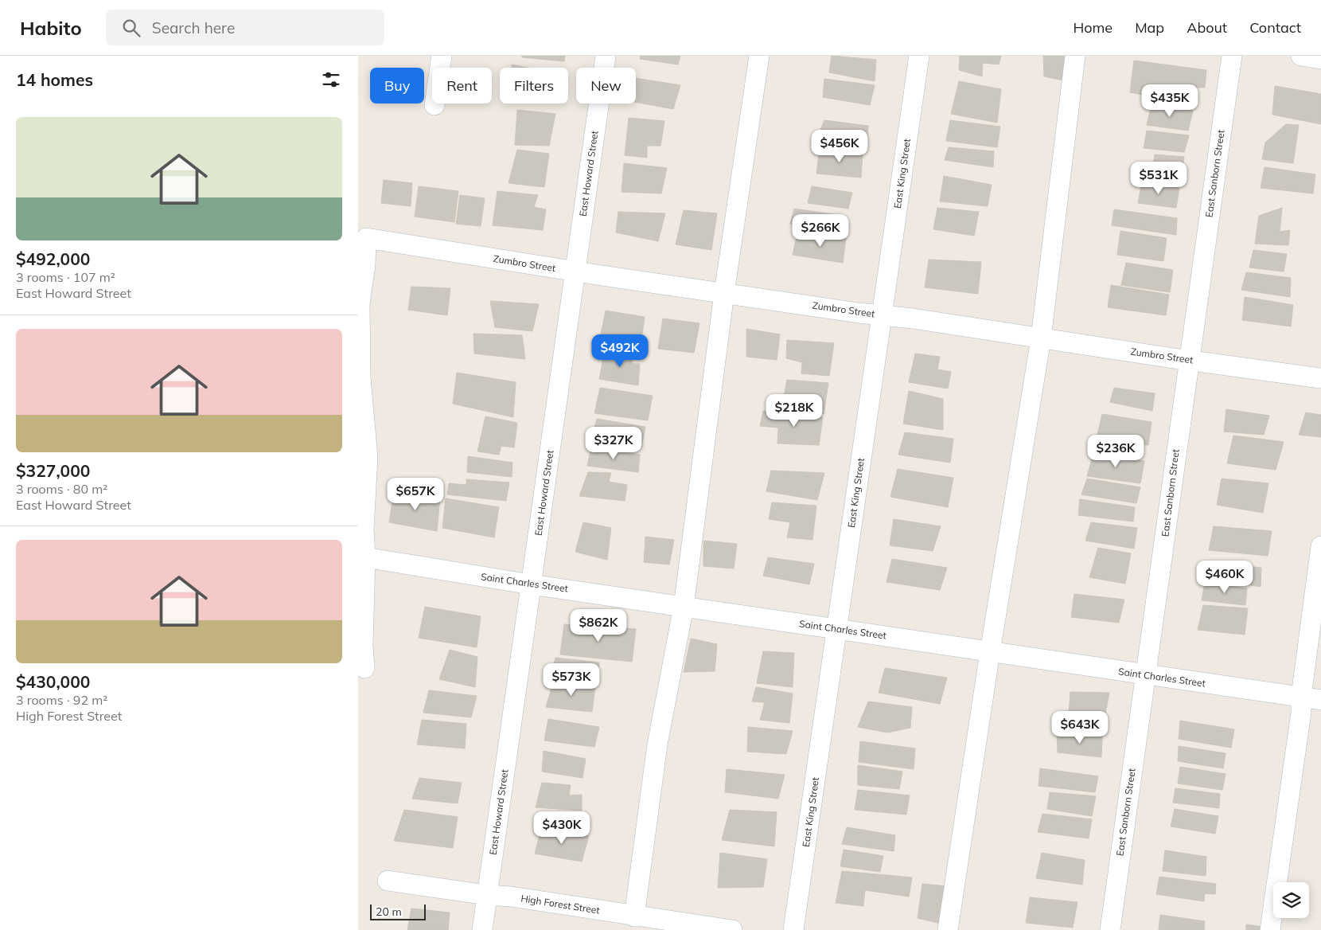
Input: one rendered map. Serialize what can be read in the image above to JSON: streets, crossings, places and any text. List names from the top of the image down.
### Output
{
  "streets": {
    "street": [
      "East Howard Street",
      "East King Street",
      "East Sanborn Street",
      "Zumbro Street",
      "Saint Charles Street",
      "High Forest Street"
    ]
  },
  "crossings": [
    ["East Howard Street", "Zumbro Street"],
    ["East Howard Street", "Saint Charles Street"],
    ["East Howard Street", "High Forest Street"],
    ["East King Street", "Zumbro Street"],
    ["East King Street", "Saint Charles Street"],
    ["East Sanborn Street", "Zumbro Street"],
    ["East Sanborn Street", "Saint Charles Street"],
    ["Zumbro Street", "Saint Charles Street"]
  ],
  "scale_bar": "20 m",
  "page": {
    "header": "Habito",
    "search": "Search here",
    "nav": [
      "Home",
      "Map",
      "About",
      "Contact"
    ],
    "heading": "14 homes",
    "chip": [
      "Buy",
      "Rent",
      "Filters",
      "New"
    ],
    "price": [
      "$435K",
      "$456K",
      "$531K",
      "$266K",
      "$492K",
      "$218K",
      "$327K",
      "$236K",
      "$657K",
      "$460K",
      "$862K",
      "$573K",
      "$643K",
      "$430K"
    ],
    "list": [
      {
        "name": "$492,000",
        "note": "3 rooms · 107 m² · East Howard Street"
      },
      {
        "name": "$327,000",
        "note": "3 rooms · 80 m² · East Howard Street"
      },
      {
        "name": "$430,000",
        "note": "3 rooms · 92 m² · High Forest Street"
      }
    ],
    "scale": "20 m"
  }
}
